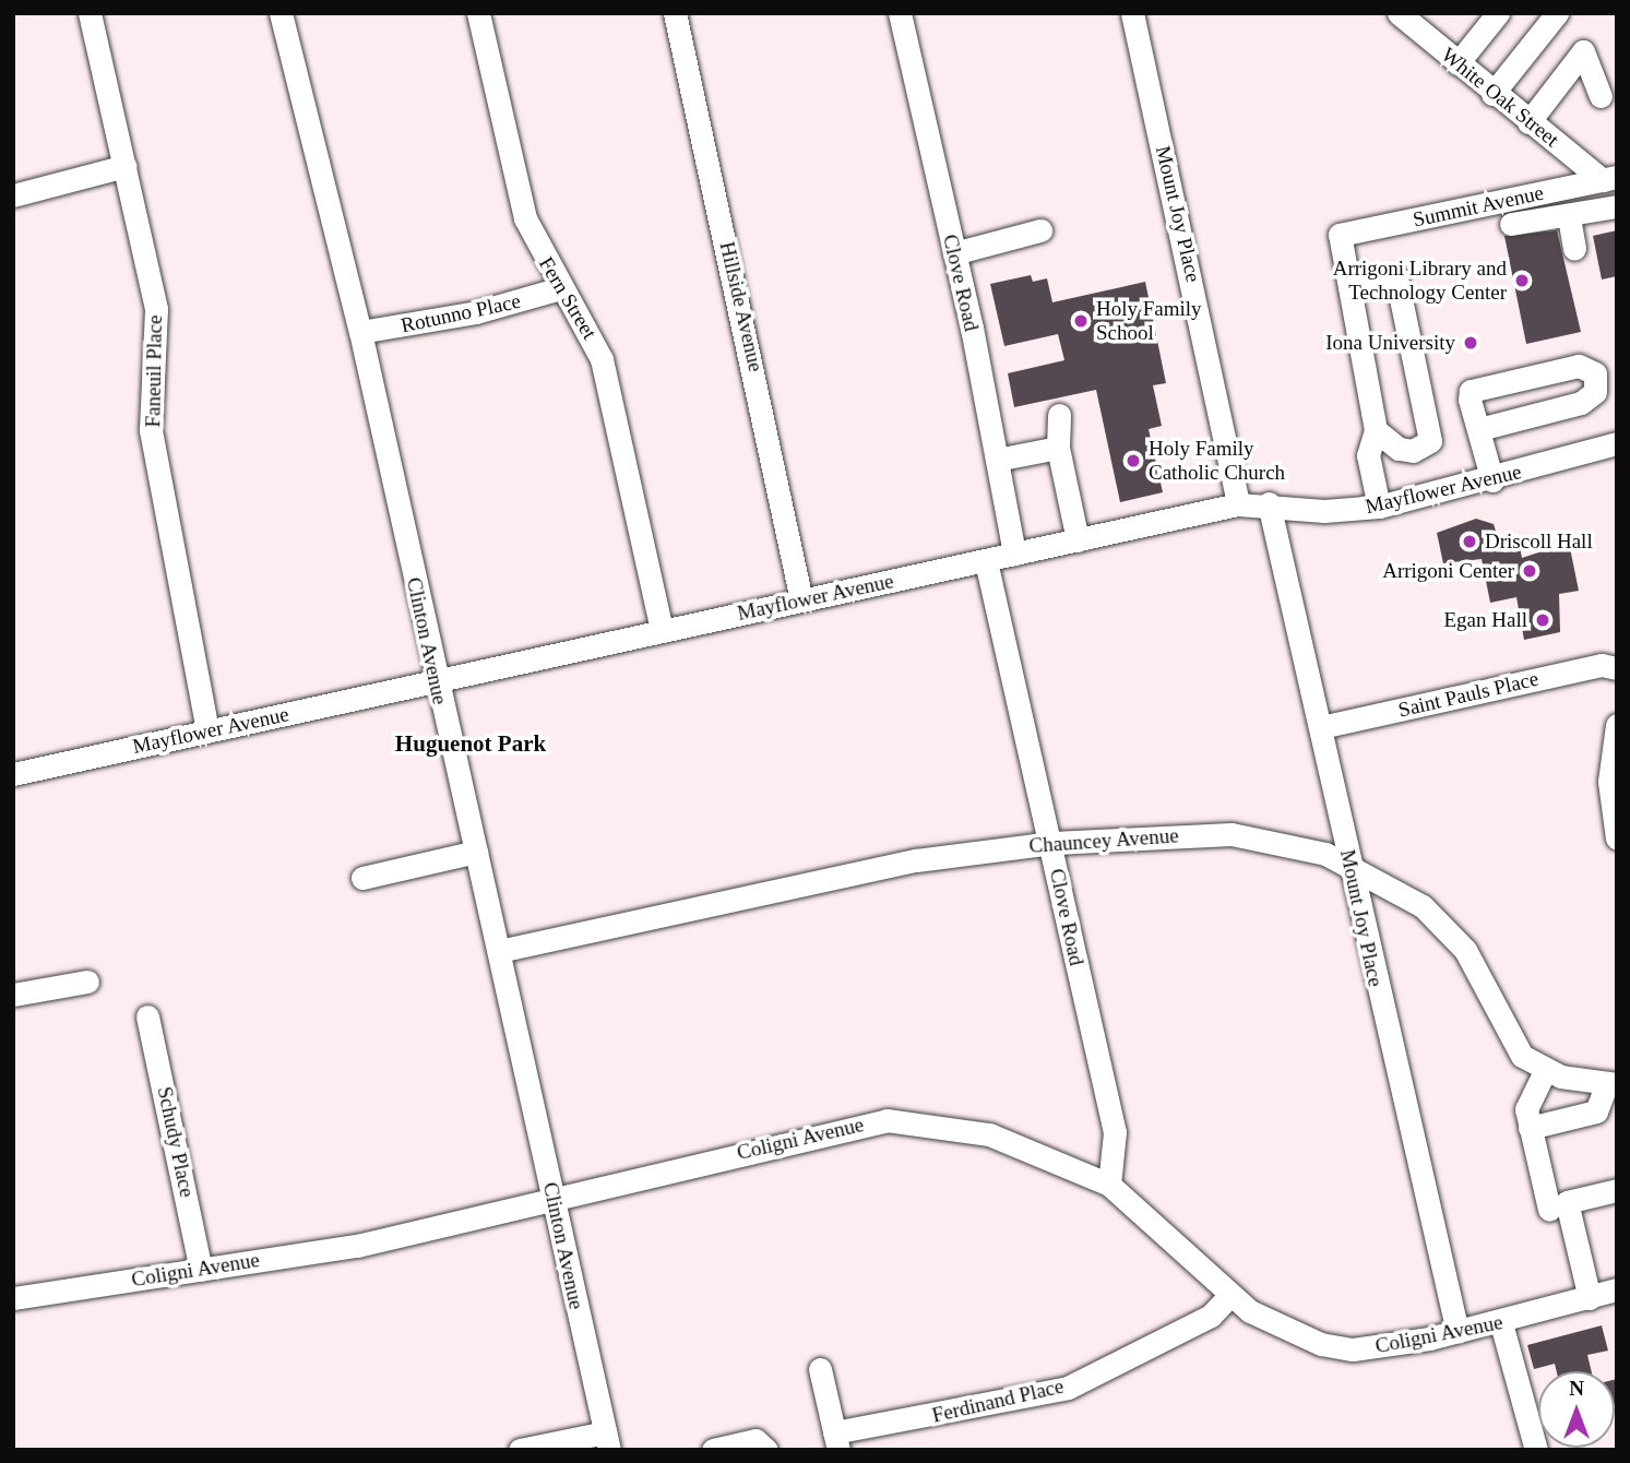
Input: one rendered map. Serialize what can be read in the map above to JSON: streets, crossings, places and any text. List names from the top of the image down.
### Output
{
  "streets": {
    "street": [
      "White Oak Street",
      "Summit Avenue",
      "Mount Joy Place",
      "Clove Road",
      "Fern Street",
      "Hillside Avenue",
      "Rotunno Place",
      "Faneuil Place",
      "Mayflower Avenue",
      "Clinton Avenue",
      "Saint Pauls Place",
      "Chauncey Avenue",
      "Coligni Avenue",
      "Schudy Place",
      "Ferdinand Place"
    ]
  },
  "crossings": [
    ["White Oak Street", "Summit Avenue"],
    ["Mount Joy Place", "Mayflower Avenue"],
    ["Mount Joy Place", "Saint Pauls Place"],
    ["Mount Joy Place", "Chauncey Avenue"],
    ["Mount Joy Place", "Coligni Avenue"],
    ["Clove Road", "Mayflower Avenue"],
    ["Clove Road", "Chauncey Avenue"],
    ["Clove Road", "Coligni Avenue"],
    ["Fern Street", "Rotunno Place"],
    ["Fern Street", "Mayflower Avenue"],
    ["Hillside Avenue", "Mayflower Avenue"],
    ["Rotunno Place", "Clinton Avenue"],
    ["Faneuil Place", "Mayflower Avenue"],
    ["Mayflower Avenue", "Clinton Avenue"],
    ["Clinton Avenue", "Chauncey Avenue"],
    ["Clinton Avenue", "Coligni Avenue"],
    ["Coligni Avenue", "Schudy Place"],
    ["Coligni Avenue", "Ferdinand Place"]
  ],
  "districts": ["Huguenot Park"],
  "places": [
    "Arrigoni Library and Technology Center",
    "Holy Family School",
    "Iona University",
    "Holy Family Catholic Church",
    "Driscoll Hall",
    "Arrigoni Center",
    "Egan Hall"
  ],
  "north": "top"
}
